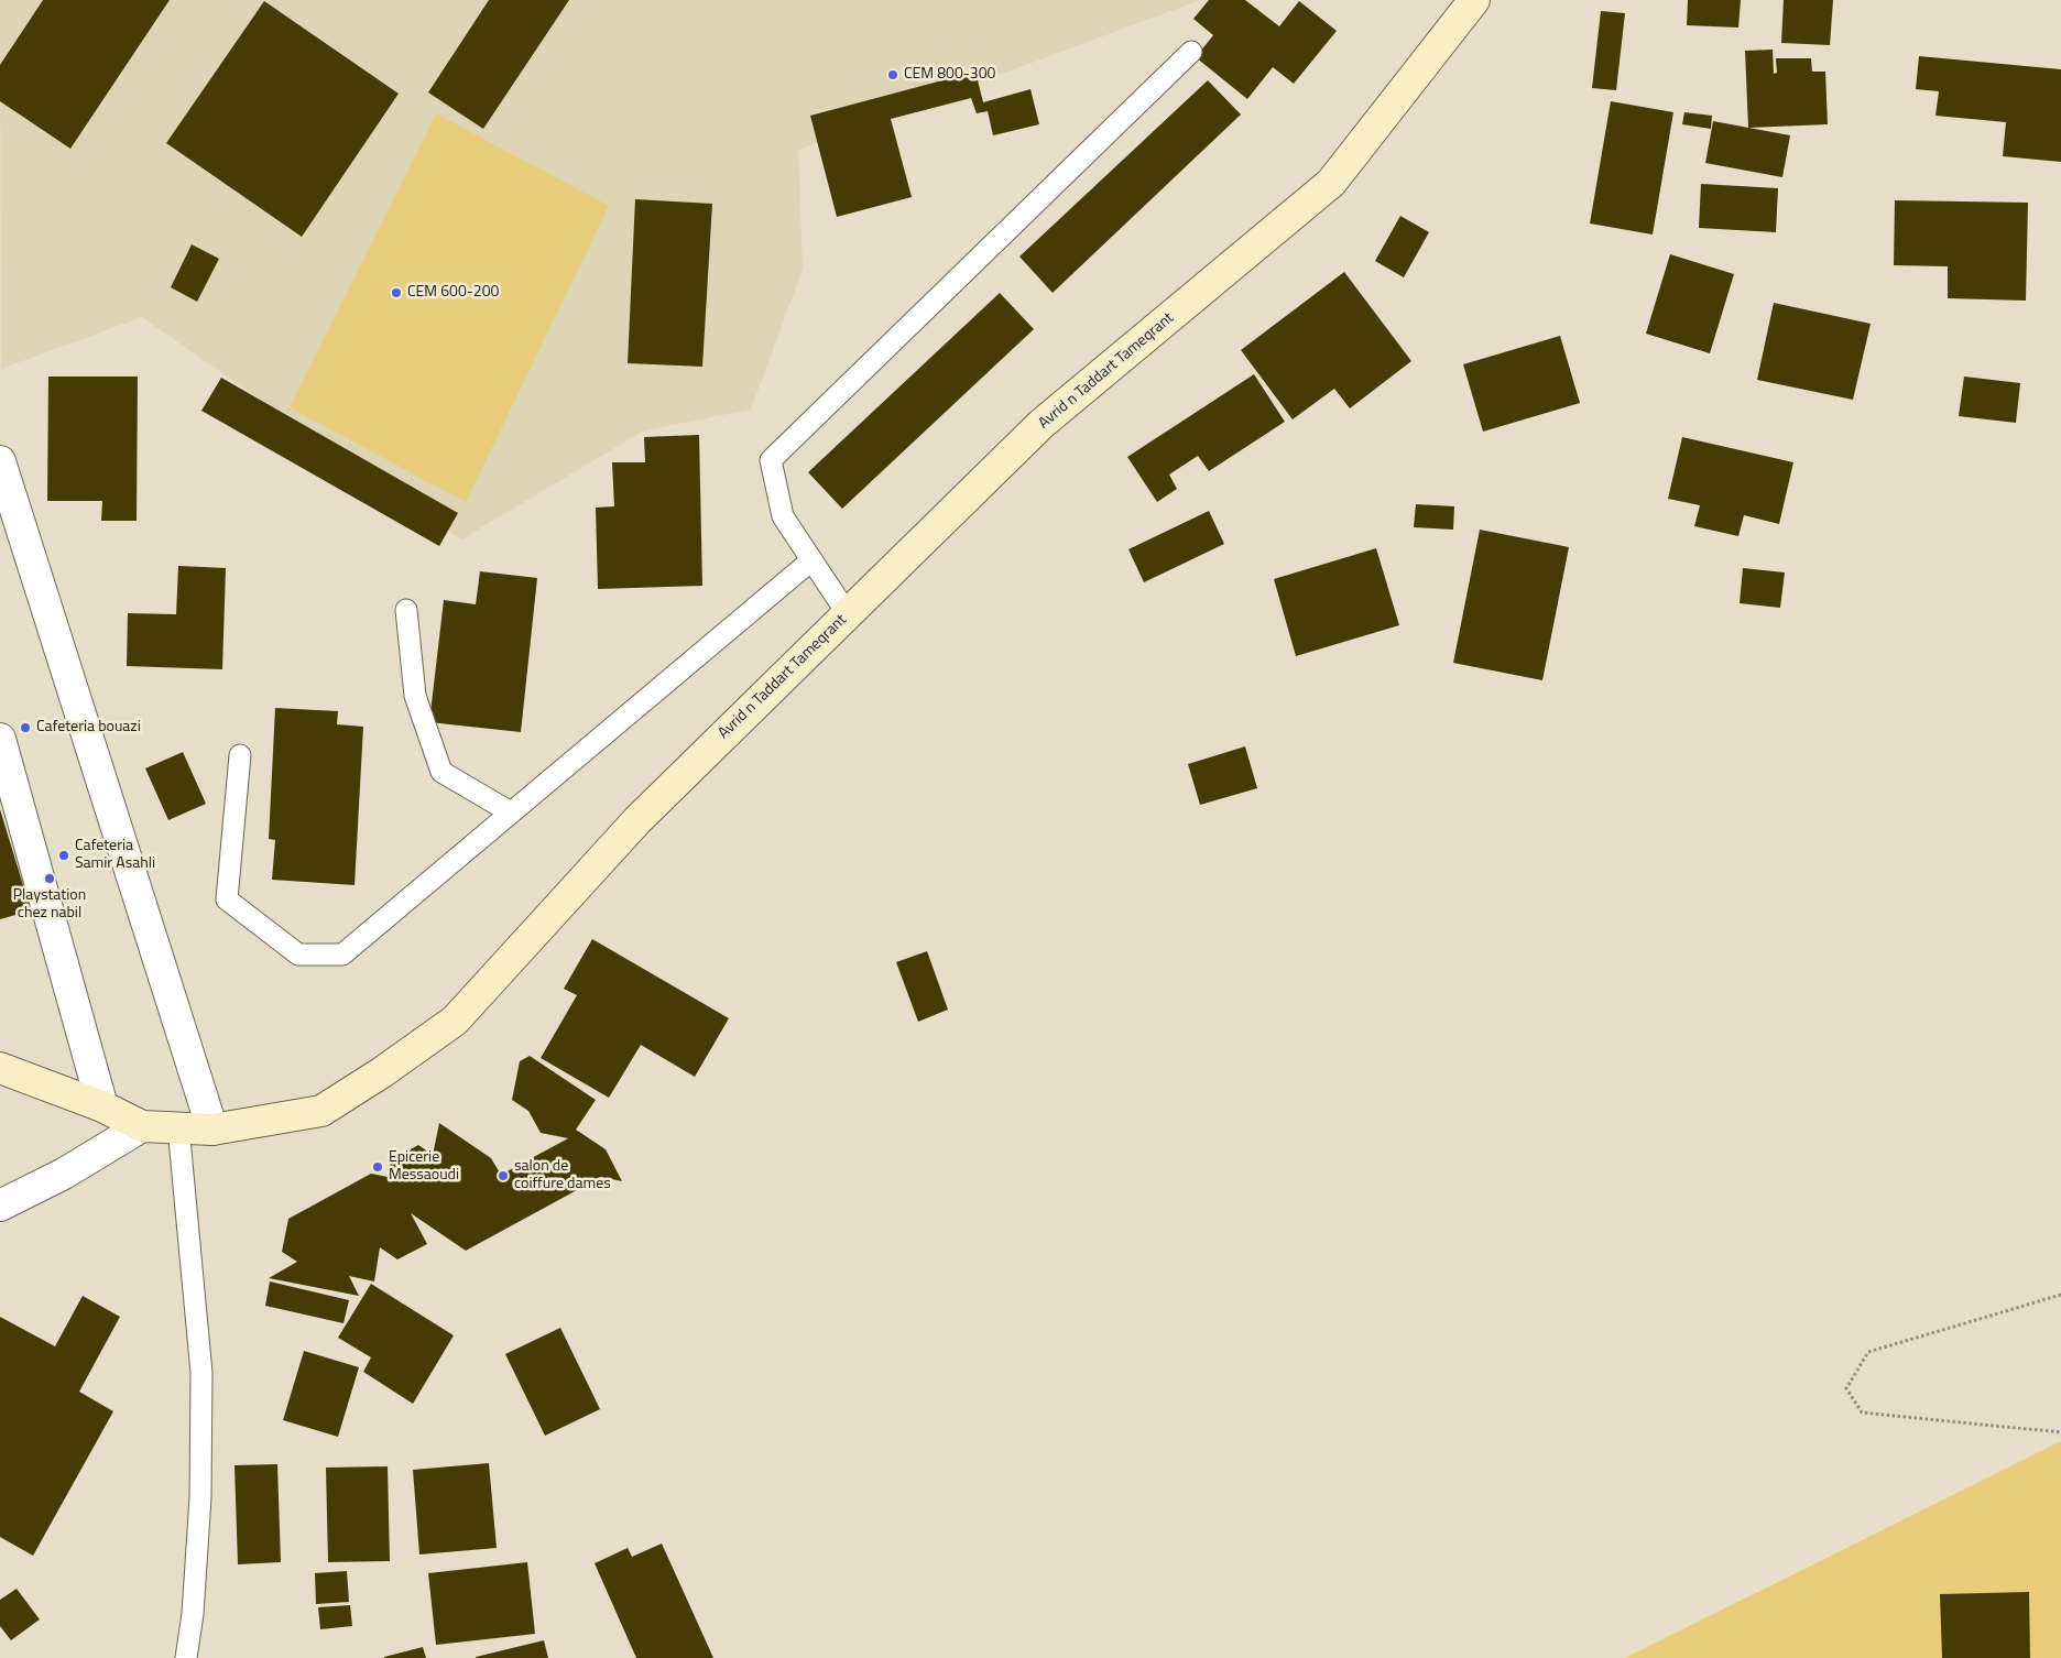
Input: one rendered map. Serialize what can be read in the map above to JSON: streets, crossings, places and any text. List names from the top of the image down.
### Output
{
  "streets": {
    "main road": ["Avrid n Taddart Tameqrant"]
  },
  "places": [
    "CEM 800-300",
    "CEM 600-200",
    "Cafeteria bouazi",
    "Cafeteria Samir Asahli",
    "Playstation chez nabil",
    "Epicerie Messaoudi",
    "salon de coiffure dames"
  ]
}
